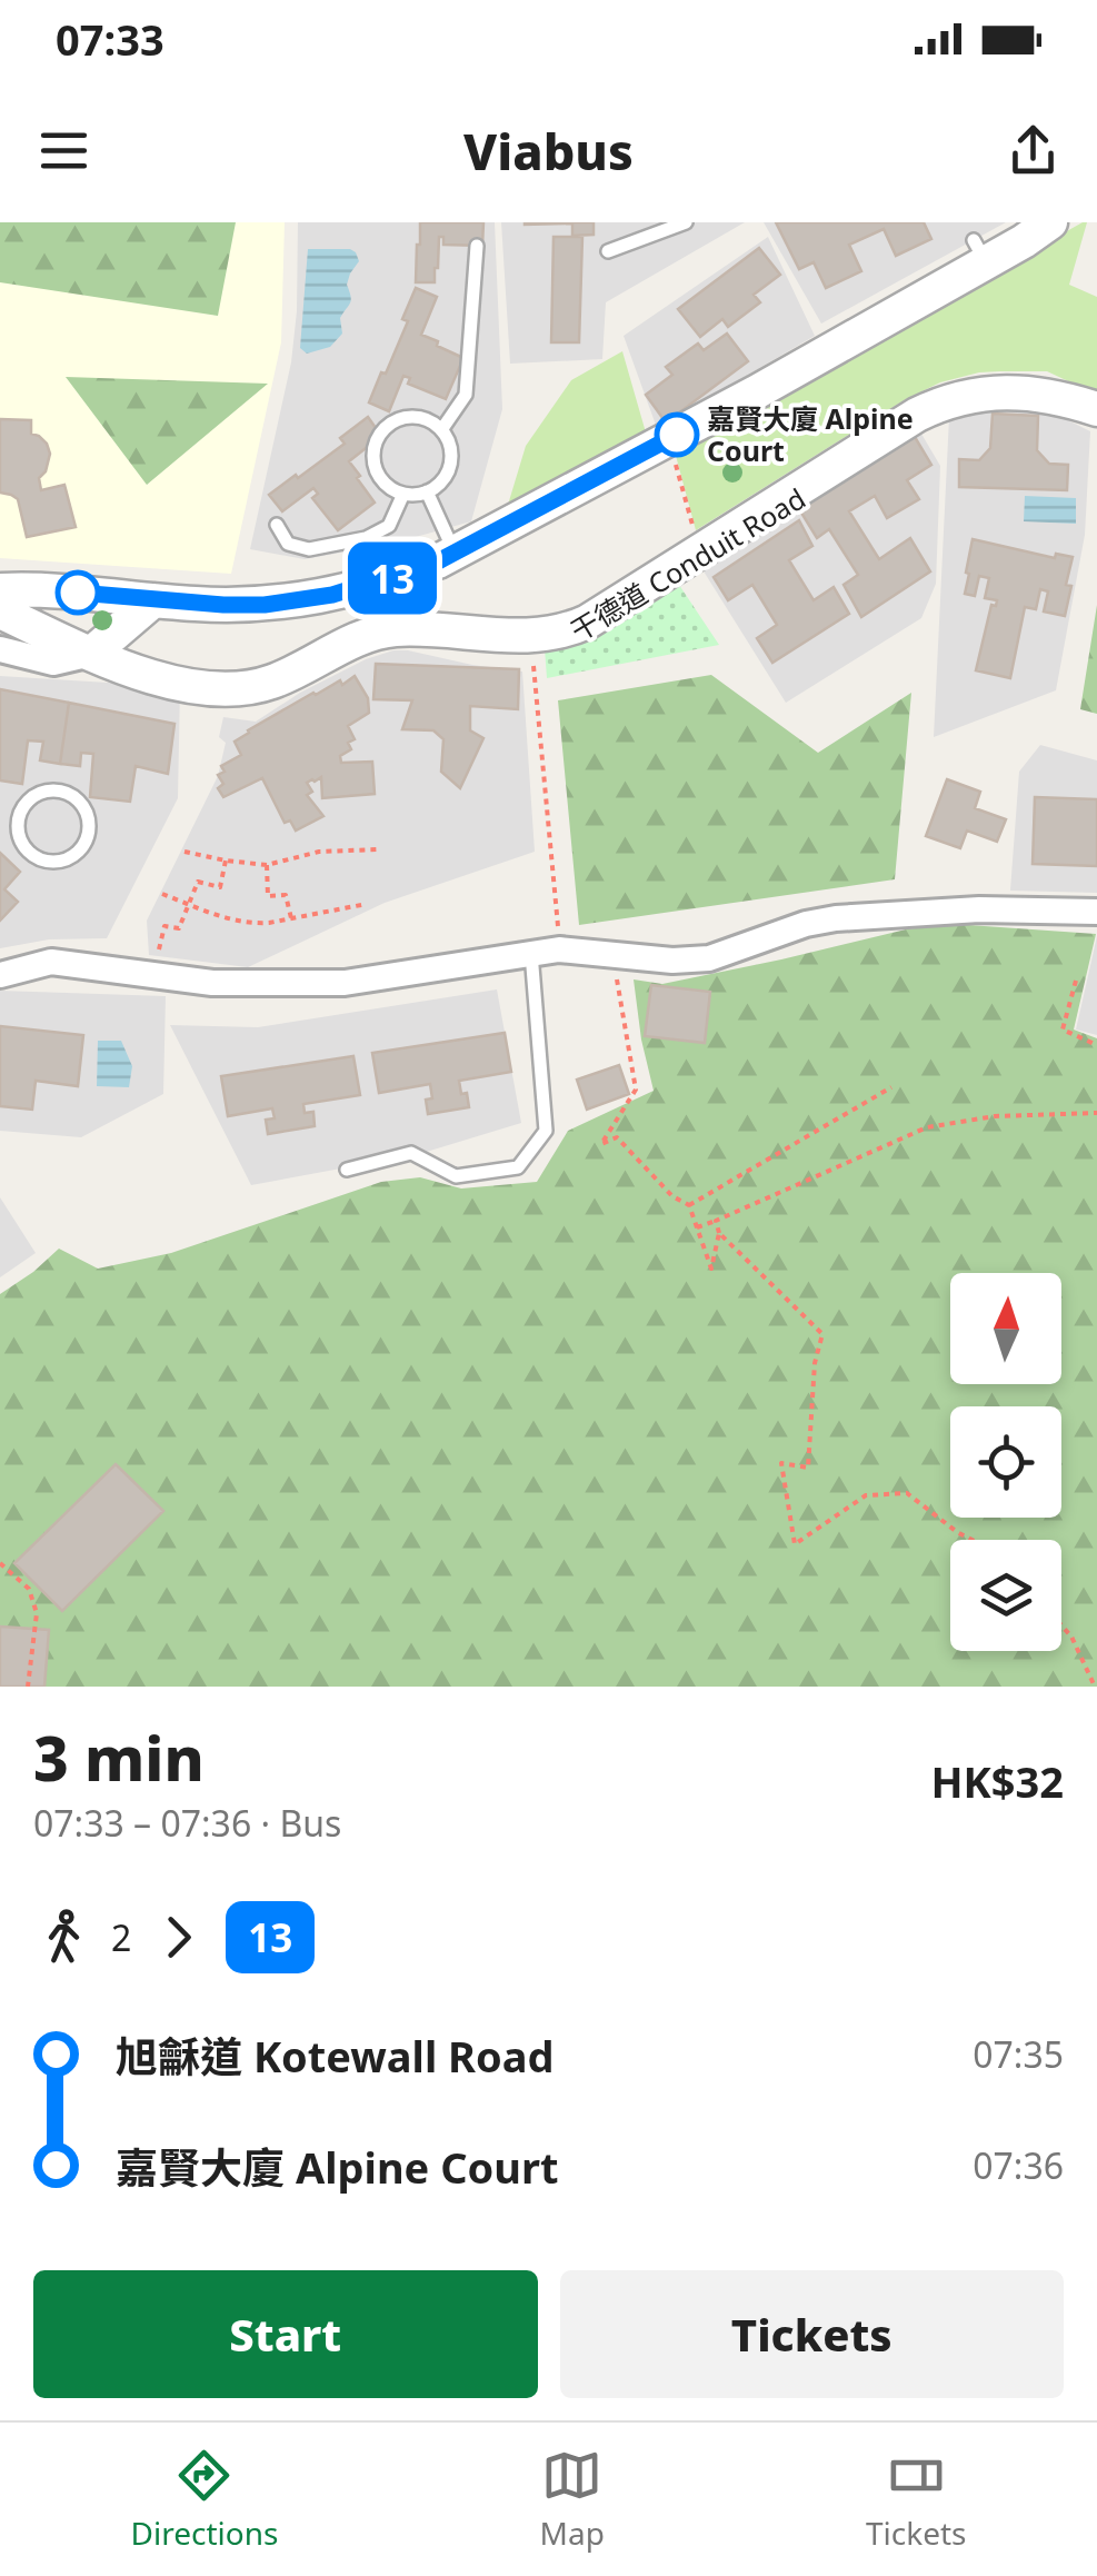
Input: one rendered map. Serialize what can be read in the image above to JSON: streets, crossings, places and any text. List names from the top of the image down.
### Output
{
  "streets": {
    "street": ["干德道 Conduit Road"]
  },
  "places": ["嘉賢大廈 Alpine Court"],
  "lines": ["bus line 13"],
  "north": "top",
  "page": {
    "status": "07:33",
    "header": "Viabus",
    "on_map": "13",
    "heading": ["3 min", "07:33 – 07:36 · Bus", "HK$32"],
    "legs": ["2", "13"],
    "list": [
      {
        "name": "旭龢道 Kotewall Road",
        "value": "07:35"
      },
      {
        "name": "嘉賢大廈 Alpine Court",
        "value": "07:36"
      }
    ],
    "buttons": ["Start", "Tickets"],
    "tabs": ["Directions", "Map", "Tickets"]
  }
}
